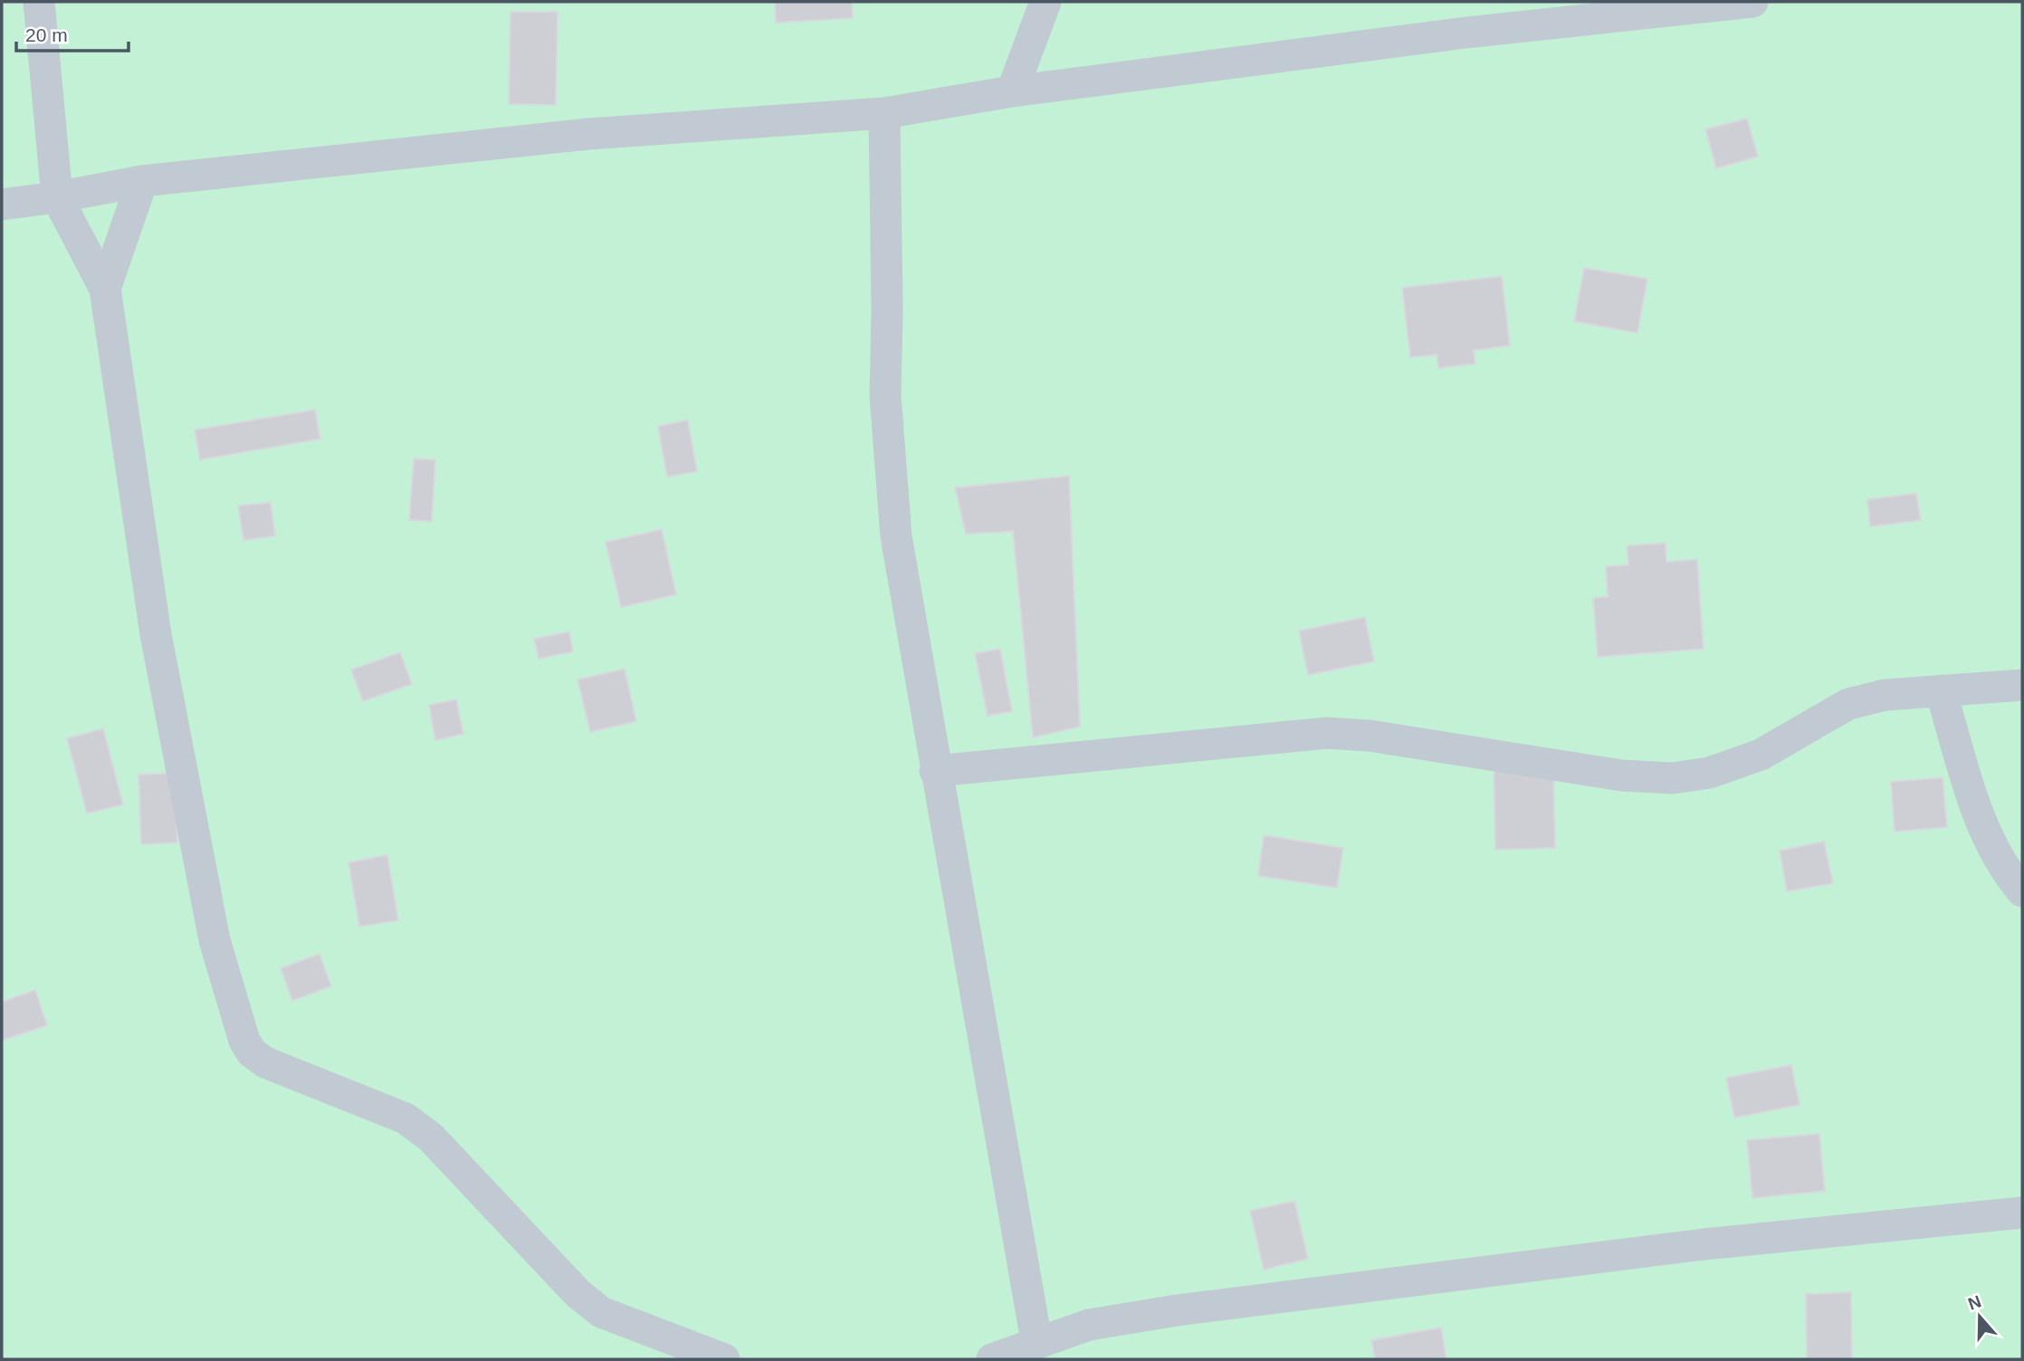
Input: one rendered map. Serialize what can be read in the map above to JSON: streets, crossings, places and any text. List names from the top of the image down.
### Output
{
  "scale_bar": "20 m",
  "north": "top"
}
